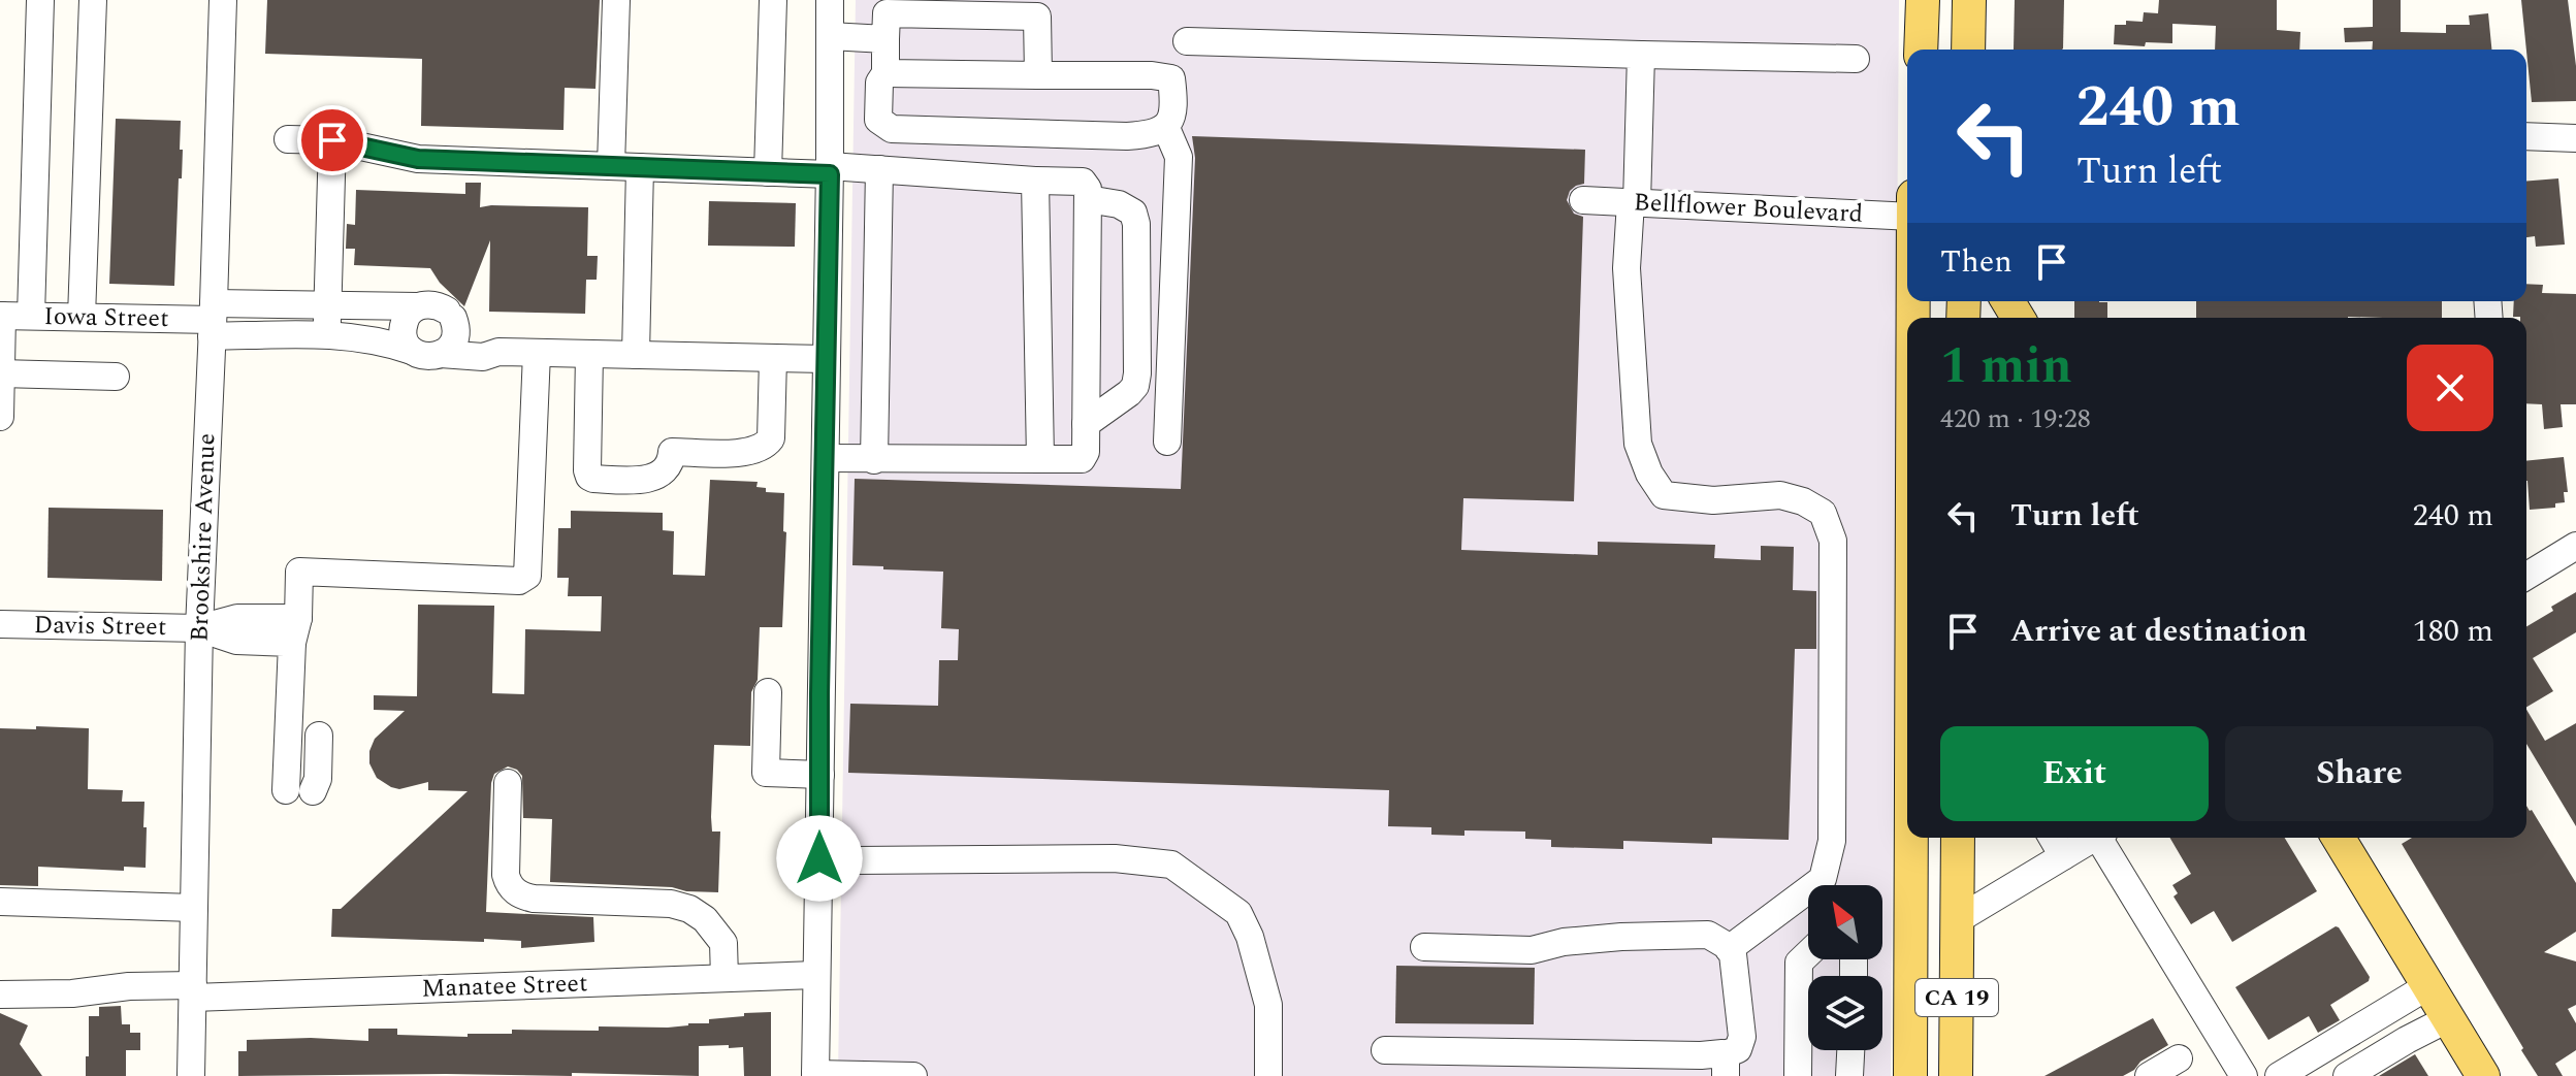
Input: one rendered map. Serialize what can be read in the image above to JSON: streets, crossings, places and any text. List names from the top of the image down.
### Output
{
  "streets": {
    "main road": ["CA 19"],
    "street": [
      "Bellflower Boulevard",
      "Iowa Street",
      "Brookshire Avenue",
      "Davis Street",
      "Manatee Street"
    ]
  },
  "crossings": [
    ["Iowa Street", "Brookshire Avenue"],
    ["Brookshire Avenue", "Davis Street"],
    ["Brookshire Avenue", "Manatee Street"]
  ],
  "north": "top left",
  "page": {
    "turn": ["240 m", "Turn left"],
    "then": "Then",
    "heading": ["1 min", "420 m · 19:28"],
    "list": [
      {
        "name": "Turn left",
        "value": "240 m"
      },
      {
        "name": "Arrive at destination",
        "value": "180 m"
      }
    ],
    "buttons": ["Exit", "Share"]
  }
}
